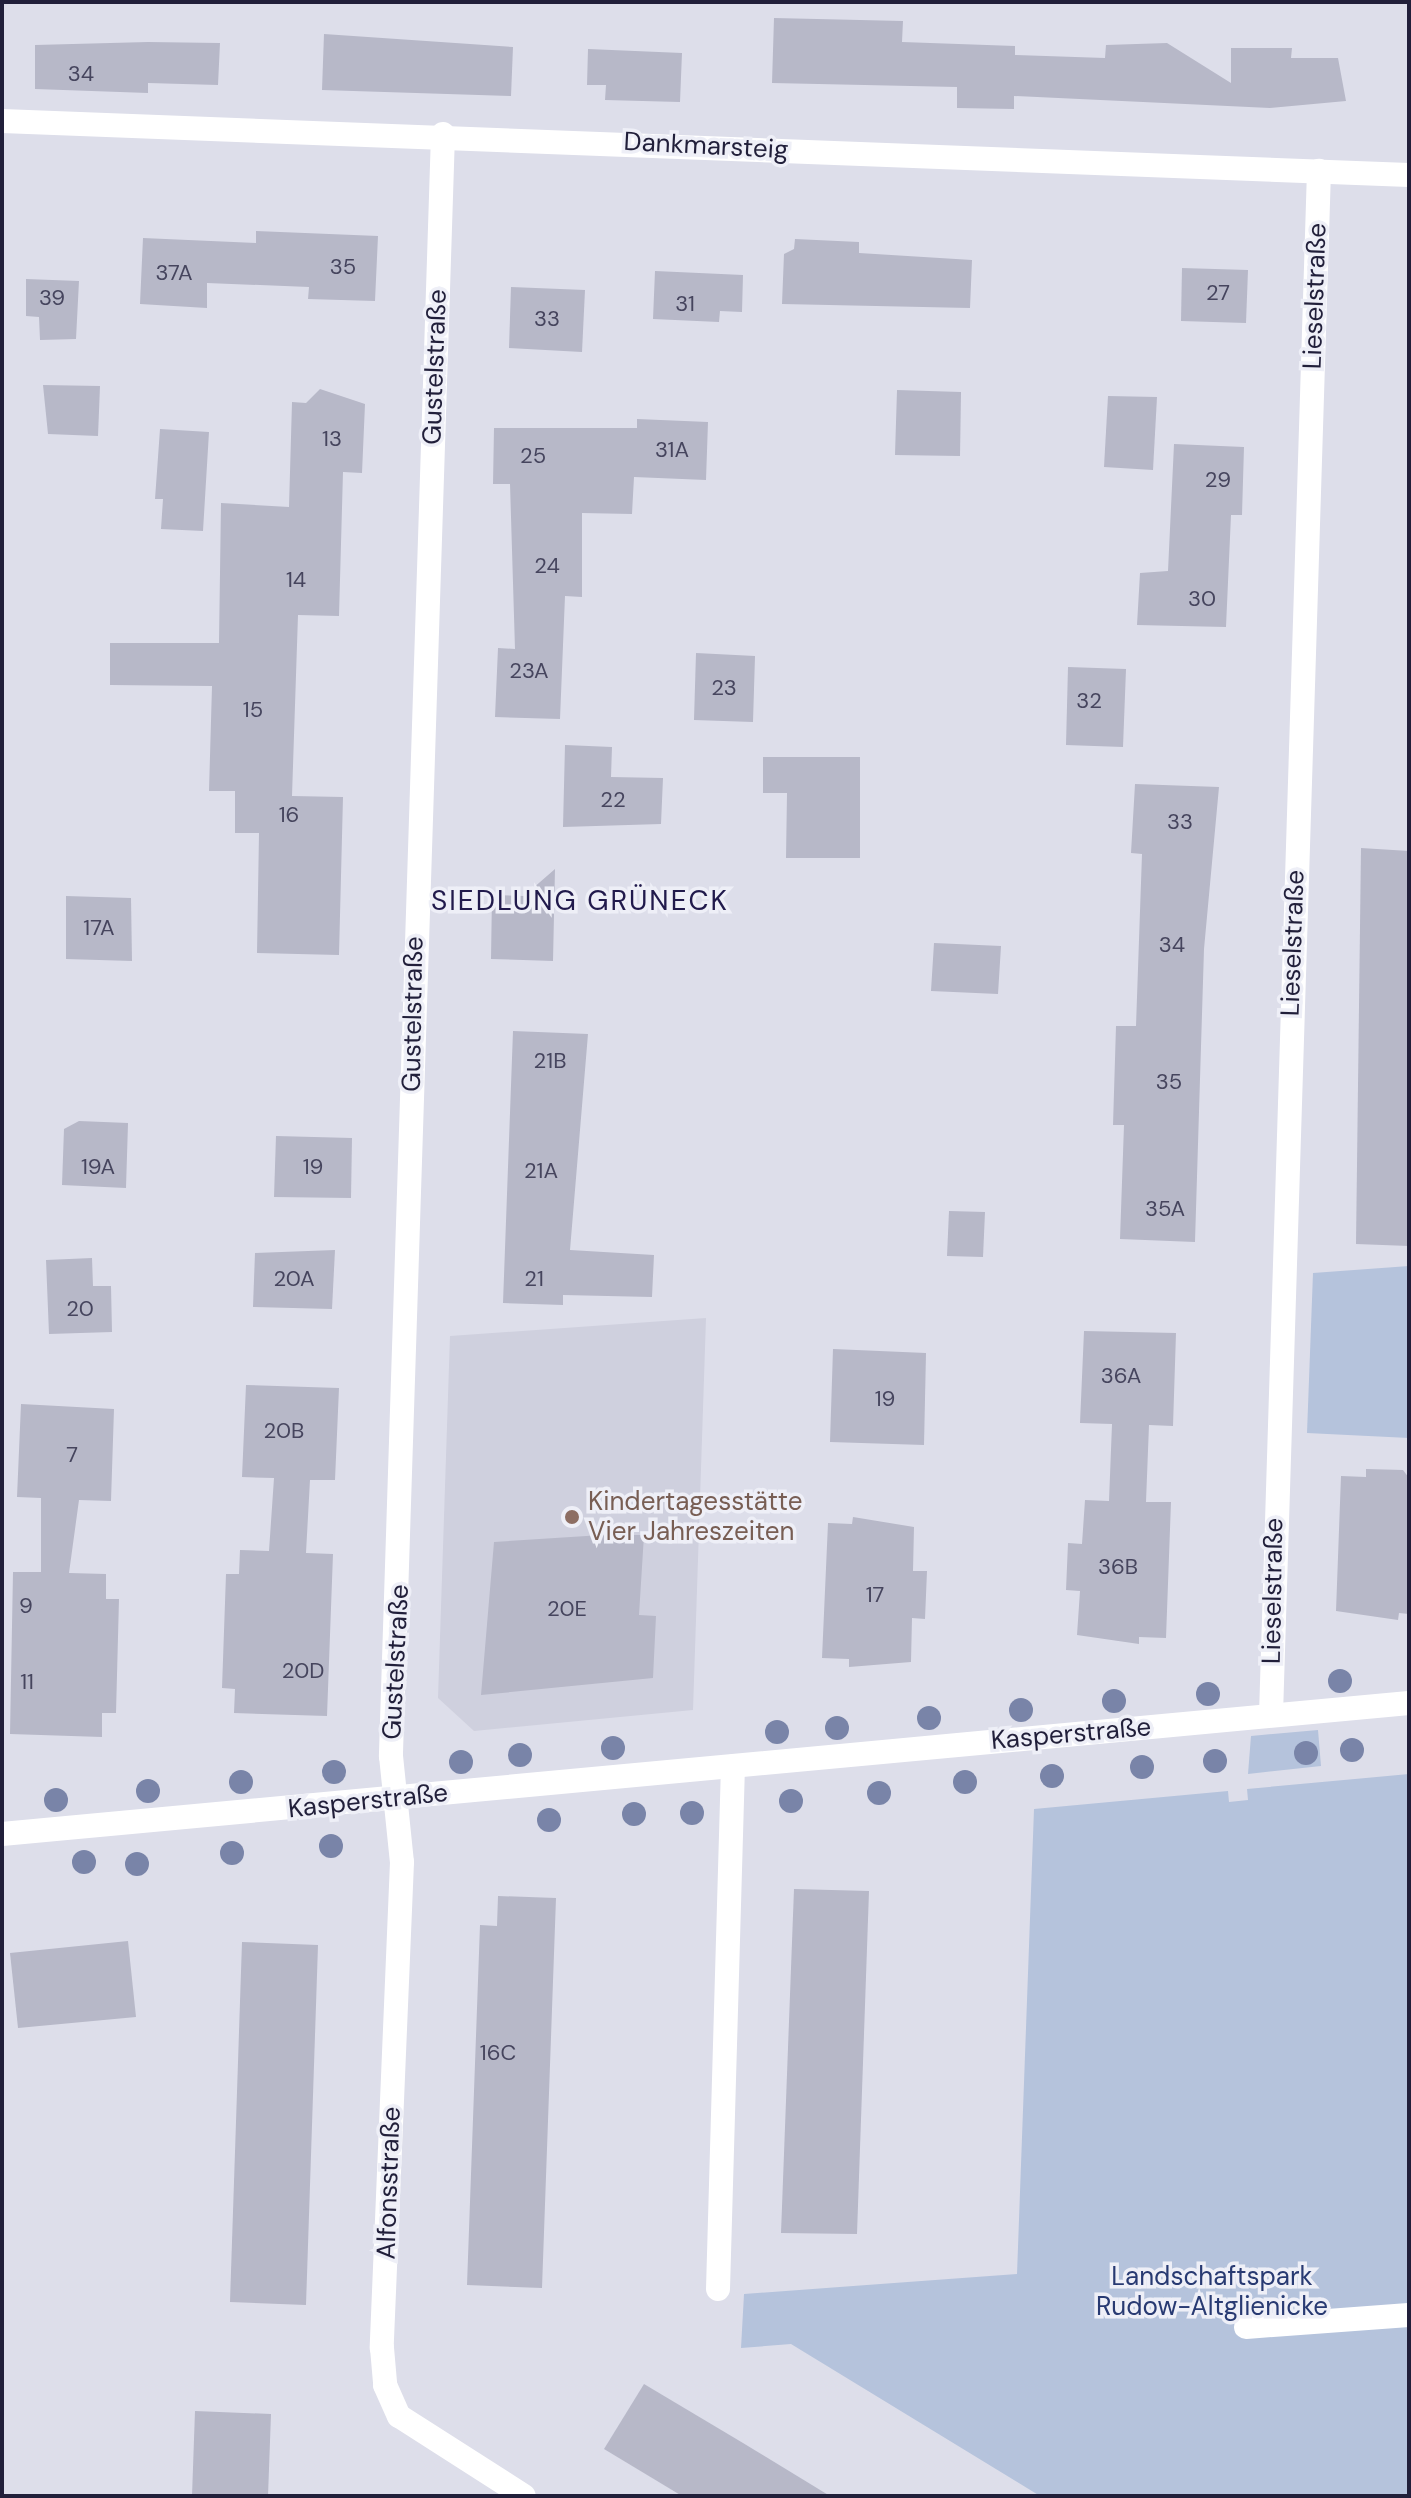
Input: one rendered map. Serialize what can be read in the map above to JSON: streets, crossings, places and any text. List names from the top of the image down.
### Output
{
  "streets": {
    "street": [
      "Dankmarsteig",
      "Lieselstraße",
      "Gustelstraße",
      "Kasperstraße",
      "Alfonsstraße"
    ]
  },
  "crossings": [
    ["Dankmarsteig", "Lieselstraße"],
    ["Dankmarsteig", "Gustelstraße"],
    ["Lieselstraße", "Kasperstraße"],
    ["Gustelstraße", "Kasperstraße"],
    ["Gustelstraße", "Alfonsstraße"],
    ["Kasperstraße", "Alfonsstraße"]
  ],
  "districts": ["SIEDLUNG GRÜNECK"],
  "parks": ["Landschaftspark Rudow-Altglienicke"],
  "places": ["Kindertagesstätte Vier Jahreszeiten"],
  "house_numbers": [
    "34",
    "35",
    "37A",
    "27",
    "39",
    "31",
    "33",
    "13",
    "31A",
    "25",
    "29",
    "24",
    "14",
    "30",
    "23A",
    "23",
    "32",
    "15",
    "22",
    "16",
    "33",
    "17A",
    "34",
    "21B",
    "35",
    "19A",
    "19",
    "21A",
    "35A",
    "20A",
    "21",
    "20",
    "36A",
    "19",
    "20B",
    "7",
    "36B",
    "17",
    "9",
    "20E",
    "20D",
    "11",
    "16C"
  ]
}
